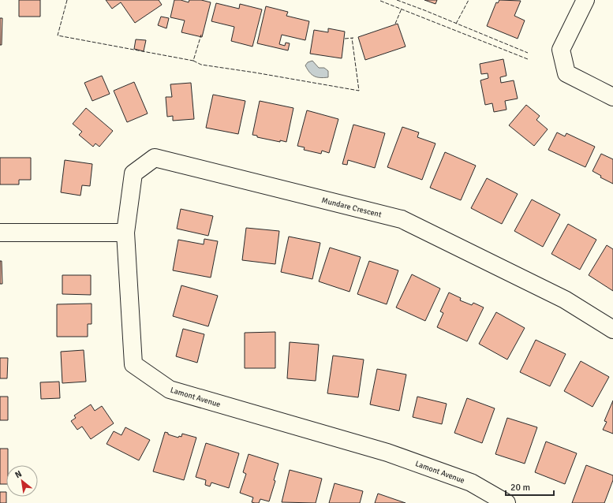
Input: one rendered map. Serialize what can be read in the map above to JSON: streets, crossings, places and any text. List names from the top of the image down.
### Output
{
  "streets": {
    "street": ["Mundare Crescent", "Lamont Avenue"]
  },
  "crossings": [
    ["Mundare Crescent", "Lamont Avenue"]
  ],
  "scale_bar": "20 m",
  "north": "top left"
}
